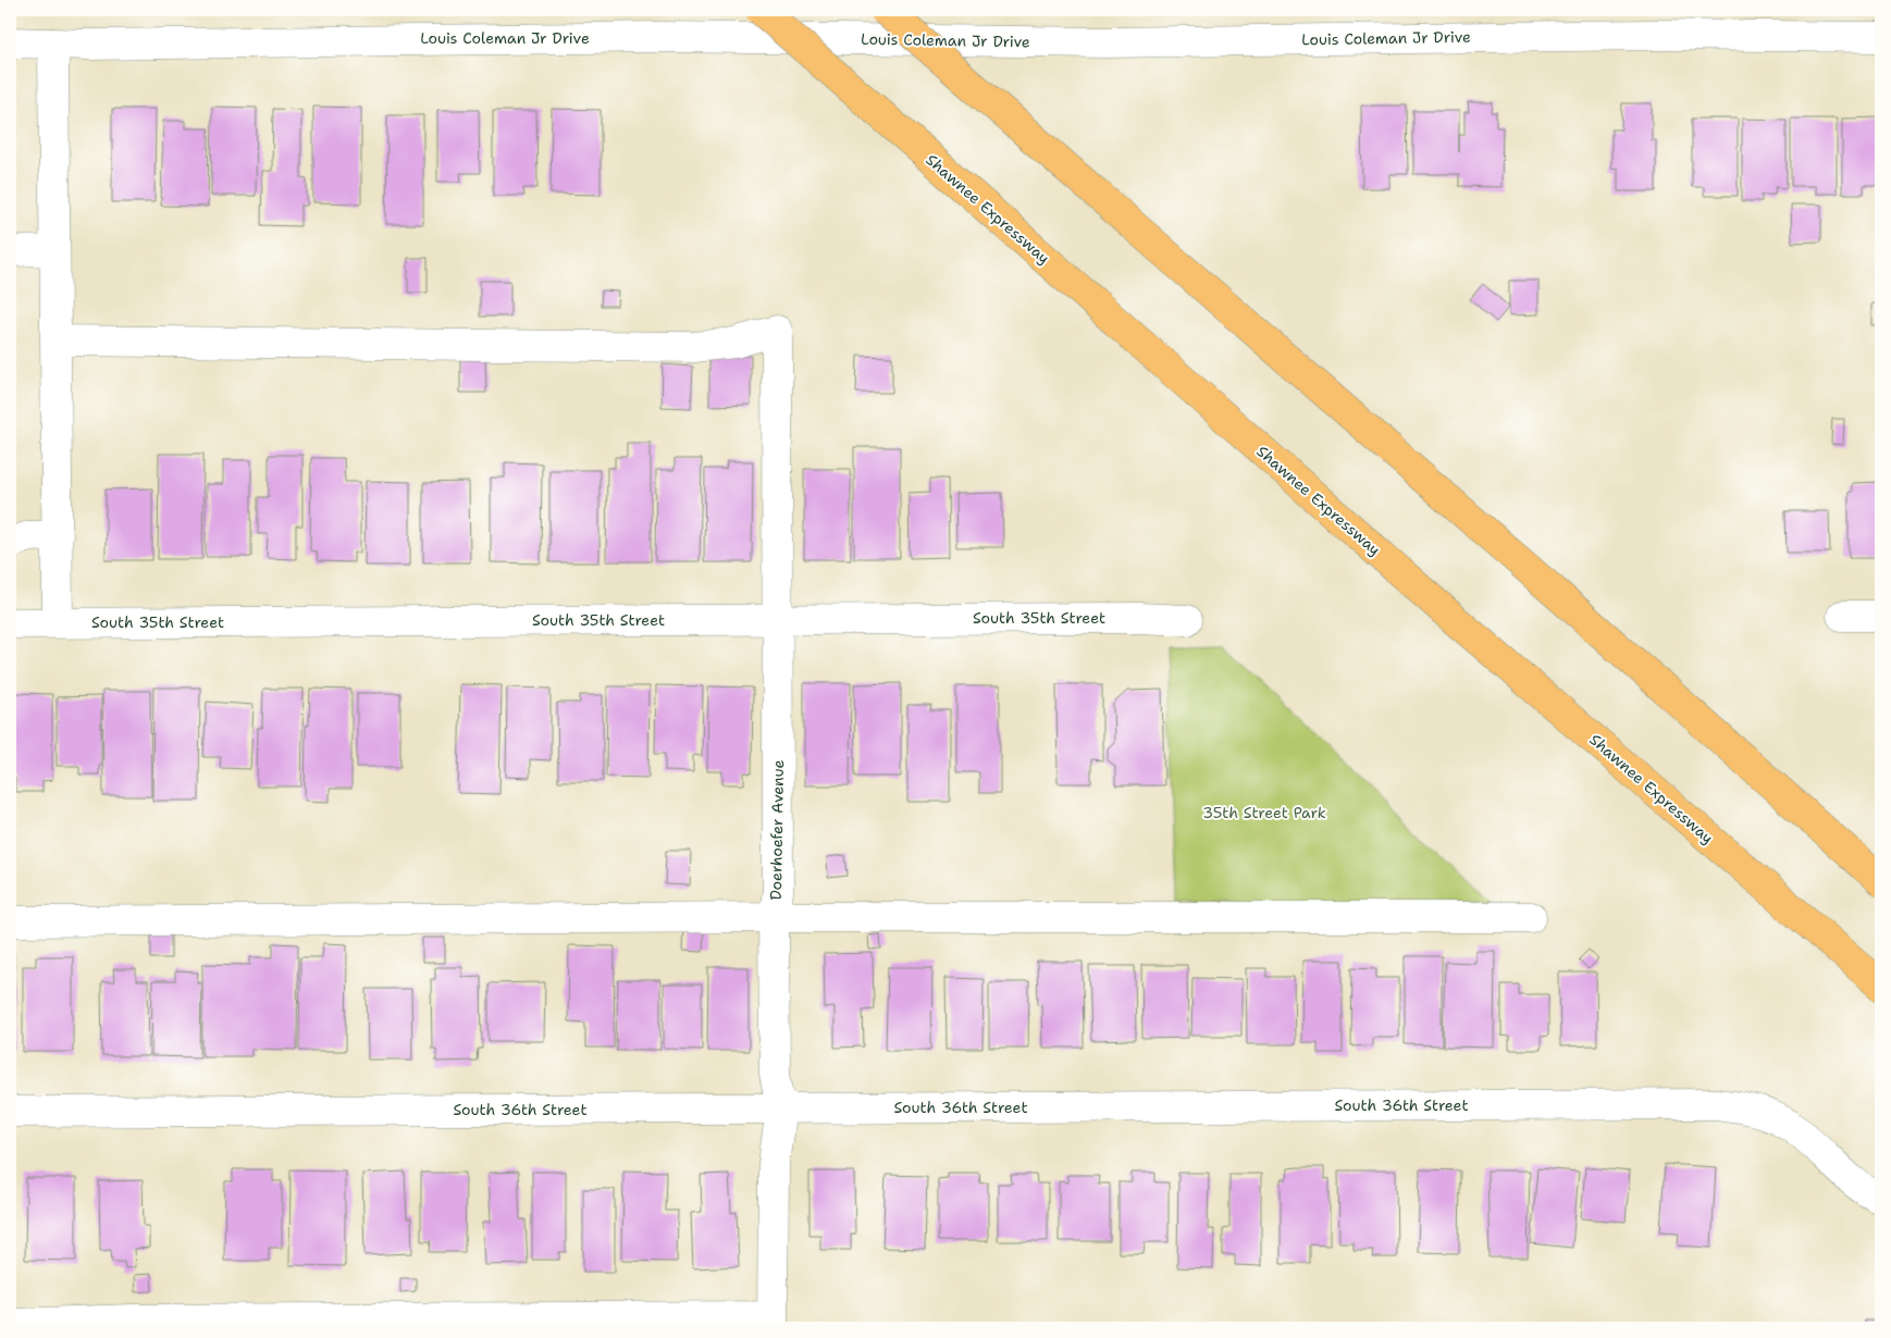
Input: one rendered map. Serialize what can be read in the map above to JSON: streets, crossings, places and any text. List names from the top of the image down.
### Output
{
  "streets": {
    "highway": ["Shawnee Expressway"],
    "street": [
      "Louis Coleman Jr Drive",
      "South 35th Street",
      "Doerhoefer Avenue",
      "South 36th Street"
    ]
  },
  "crossings": [
    ["South 35th Street", "Doerhoefer Avenue"],
    ["Doerhoefer Avenue", "South 36th Street"]
  ],
  "parks": ["35th Street Park"]
}
